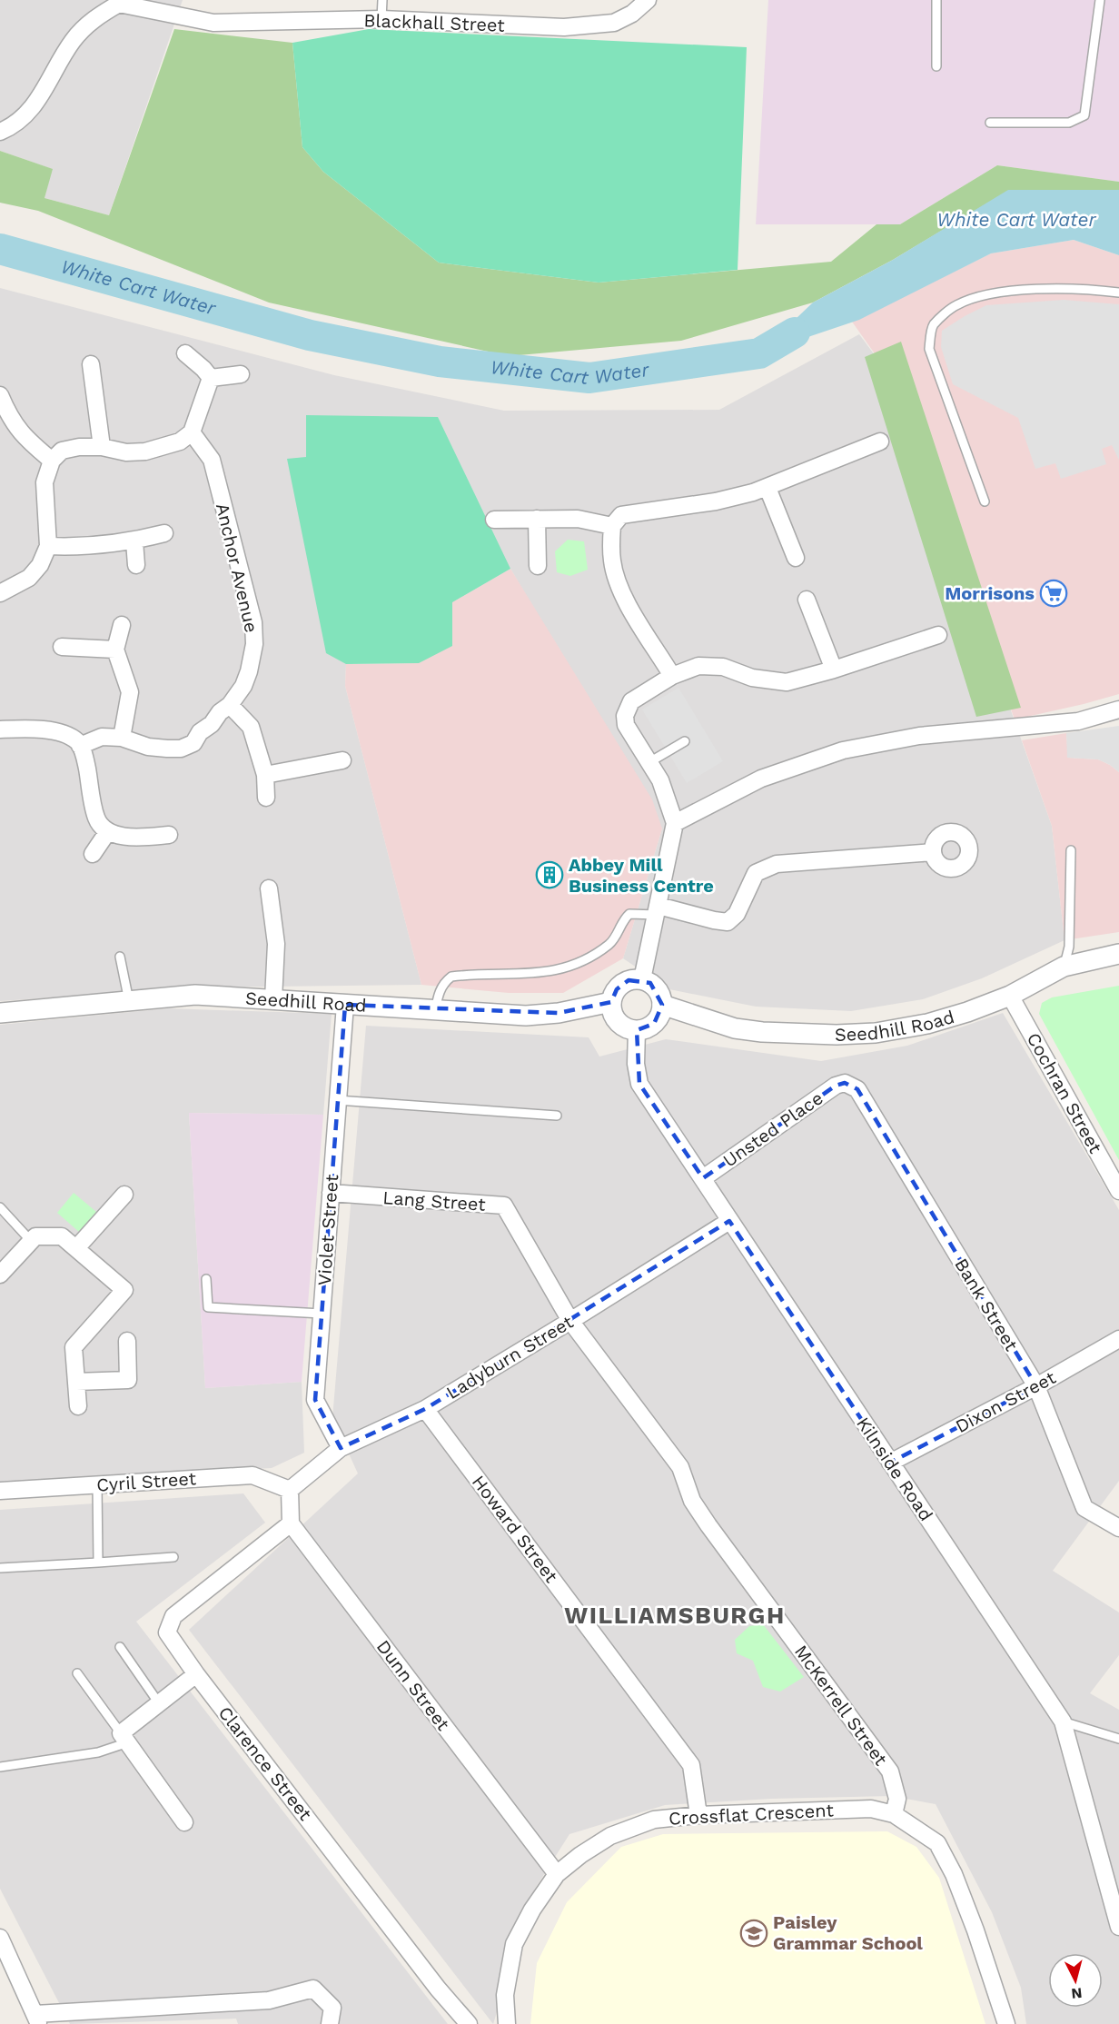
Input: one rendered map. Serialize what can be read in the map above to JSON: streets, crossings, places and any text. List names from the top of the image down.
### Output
{
  "streets": {
    "street": [
      "Blackhall Street",
      "Anchor Avenue",
      "Seedhill Road",
      "Cochran Street",
      "Unsted Place",
      "Lang Street",
      "Violet Street",
      "Bank Street",
      "Ladyburn Street",
      "Dixon Street",
      "Kilnside Road",
      "Cyril Street",
      "Howard Street",
      "Dunn Street",
      "McKerrell Street",
      "Clarence Street",
      "Crossflat Crescent"
    ]
  },
  "crossings": [
    ["Seedhill Road", "Cochran Street"],
    ["Seedhill Road", "Violet Street"],
    ["Seedhill Road", "Kilnside Road"],
    ["Unsted Place", "Bank Street"],
    ["Unsted Place", "Kilnside Road"],
    ["Lang Street", "Violet Street"],
    ["Lang Street", "Ladyburn Street"],
    ["Lang Street", "McKerrell Street"],
    ["Violet Street", "Ladyburn Street"],
    ["Bank Street", "Dixon Street"],
    ["Ladyburn Street", "Kilnside Road"],
    ["Ladyburn Street", "Cyril Street"],
    ["Ladyburn Street", "Howard Street"],
    ["Ladyburn Street", "McKerrell Street"],
    ["Dixon Street", "Kilnside Road"],
    ["Howard Street", "Crossflat Crescent"],
    ["Dunn Street", "Clarence Street"],
    ["Dunn Street", "Crossflat Crescent"],
    ["McKerrell Street", "Crossflat Crescent"]
  ],
  "districts": ["WILLIAMSBURGH"],
  "water": ["White Cart Water"],
  "places": {
    "supermarket": ["Morrisons"],
    "building": ["Abbey Mill Business Centre"],
    "school or university": ["Paisley Grammar School"]
  },
  "north": "bottom"
}
